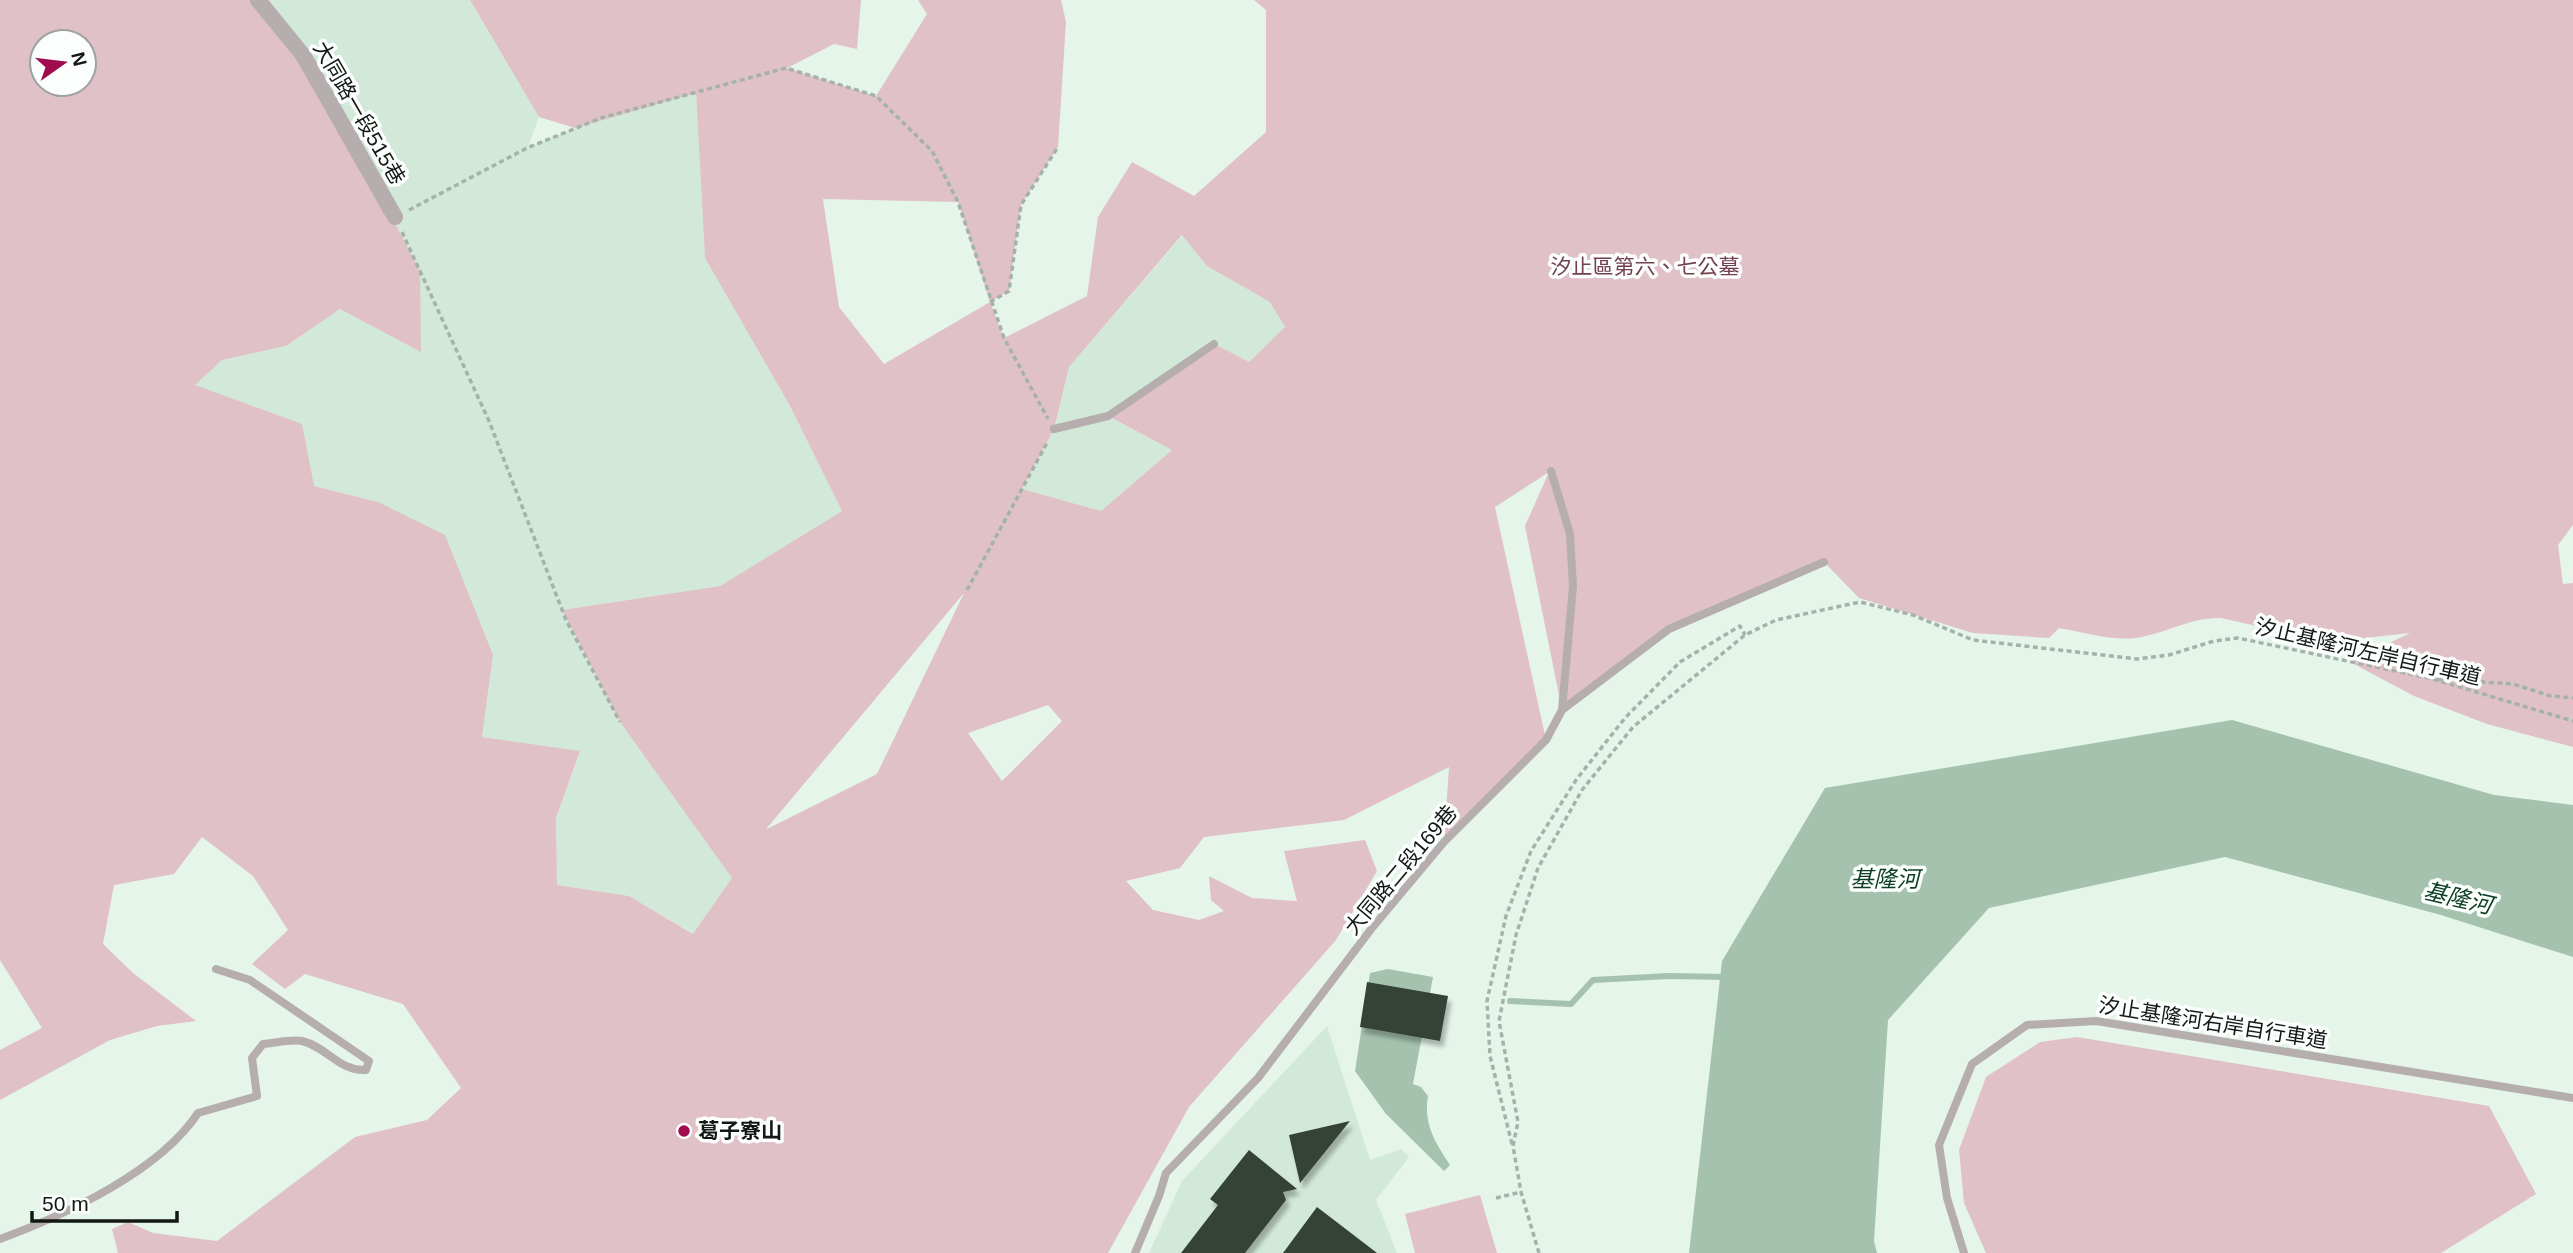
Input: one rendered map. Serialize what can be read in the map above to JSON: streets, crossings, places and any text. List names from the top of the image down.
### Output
{
  "streets": {
    "street": ["大同路一段515巷"],
    "lane": ["大同路二段169巷", "汐止基隆河右岸自行車道"],
    "path": ["汐止基隆河左岸自行車道"]
  },
  "water": ["基隆河"],
  "parks": ["汐止區第六、七公墓"],
  "places": ["葛子寮山"],
  "scale_bar": "50 m",
  "north": "right"
}
